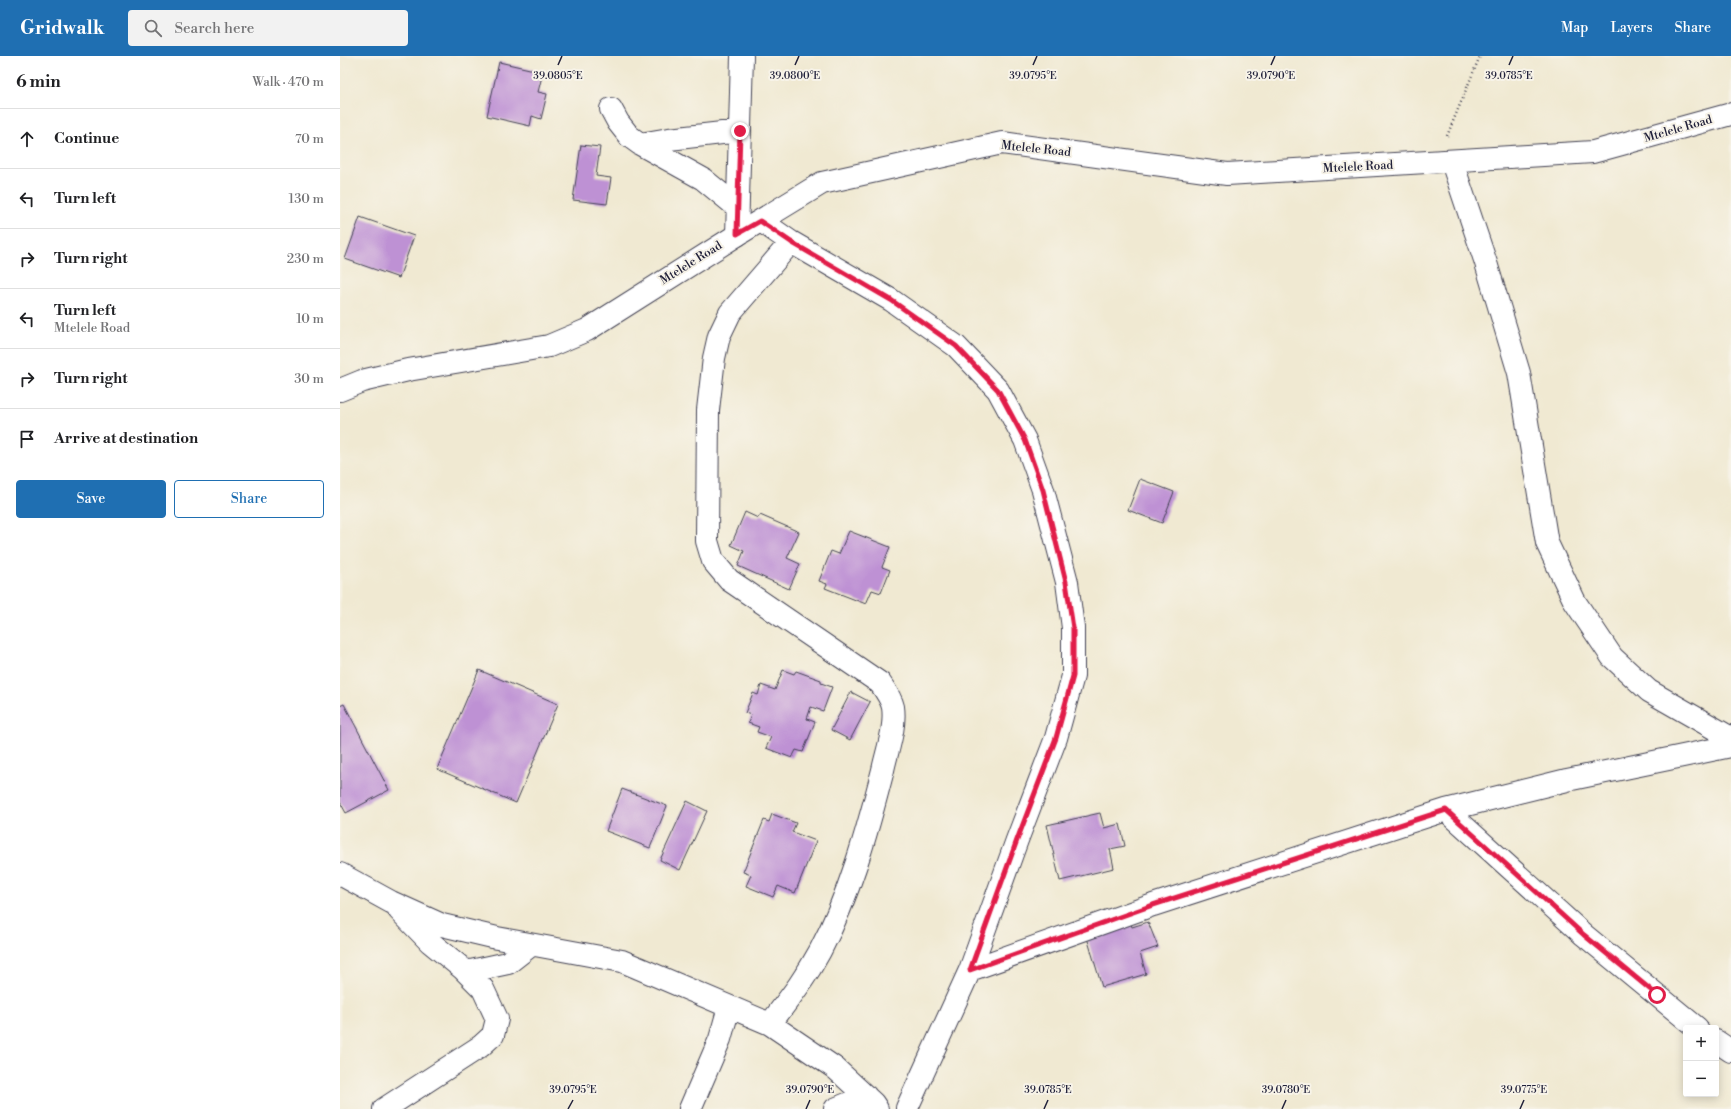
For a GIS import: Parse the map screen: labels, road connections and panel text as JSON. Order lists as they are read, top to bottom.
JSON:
{
  "streets": {
    "street": ["Mtelele Road"]
  },
  "page": {
    "header": "Gridwalk",
    "search": "Search here",
    "nav": ["Map", "Layers", "Share"],
    "heading": ["6 min", "Walk · 470 m"],
    "list": [
      ["Continue", "70 m"],
      ["Turn left", "130 m"],
      ["Turn right", "230 m"],
      ["Turn left", "Mtelele Road", "10 m"],
      ["Turn right", "30 m"],
      "Arrive at destination"
    ],
    "buttons": ["Save", "Share"],
    "map_buttons": ["+", "−"]
  },
  "coordinates": [
    "39.0805°E",
    "39.0795°E",
    "39.0790°E",
    "39.0785°E",
    "39.0800°E",
    "39.0780°E",
    "39.0775°E"
  ]
}
